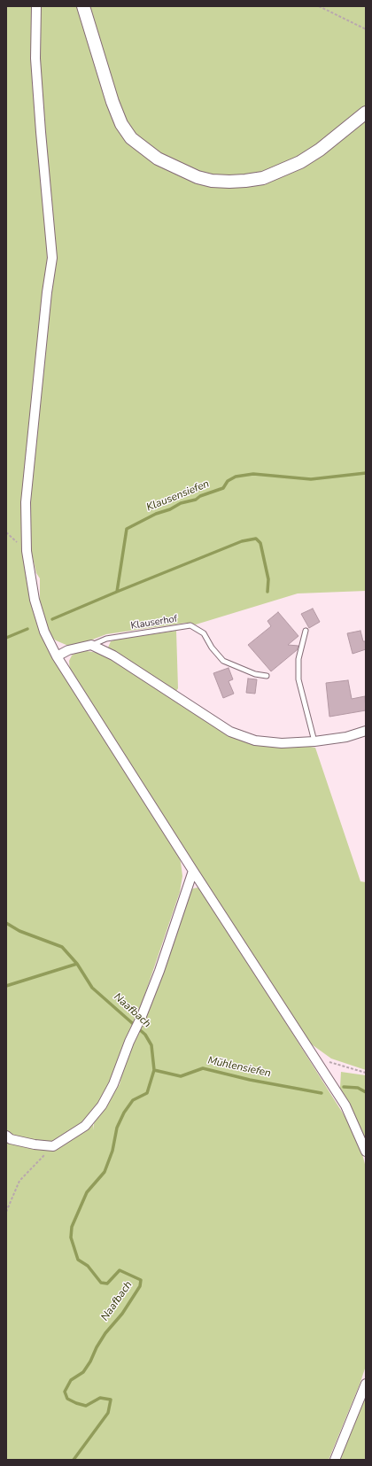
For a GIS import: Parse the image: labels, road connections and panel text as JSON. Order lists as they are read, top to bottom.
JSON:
{
  "streets": {
    "lane": ["Klauserhof"]
  },
  "water": ["Klausensiefen", "Naafbach", "Mühlensiefen"]
}
